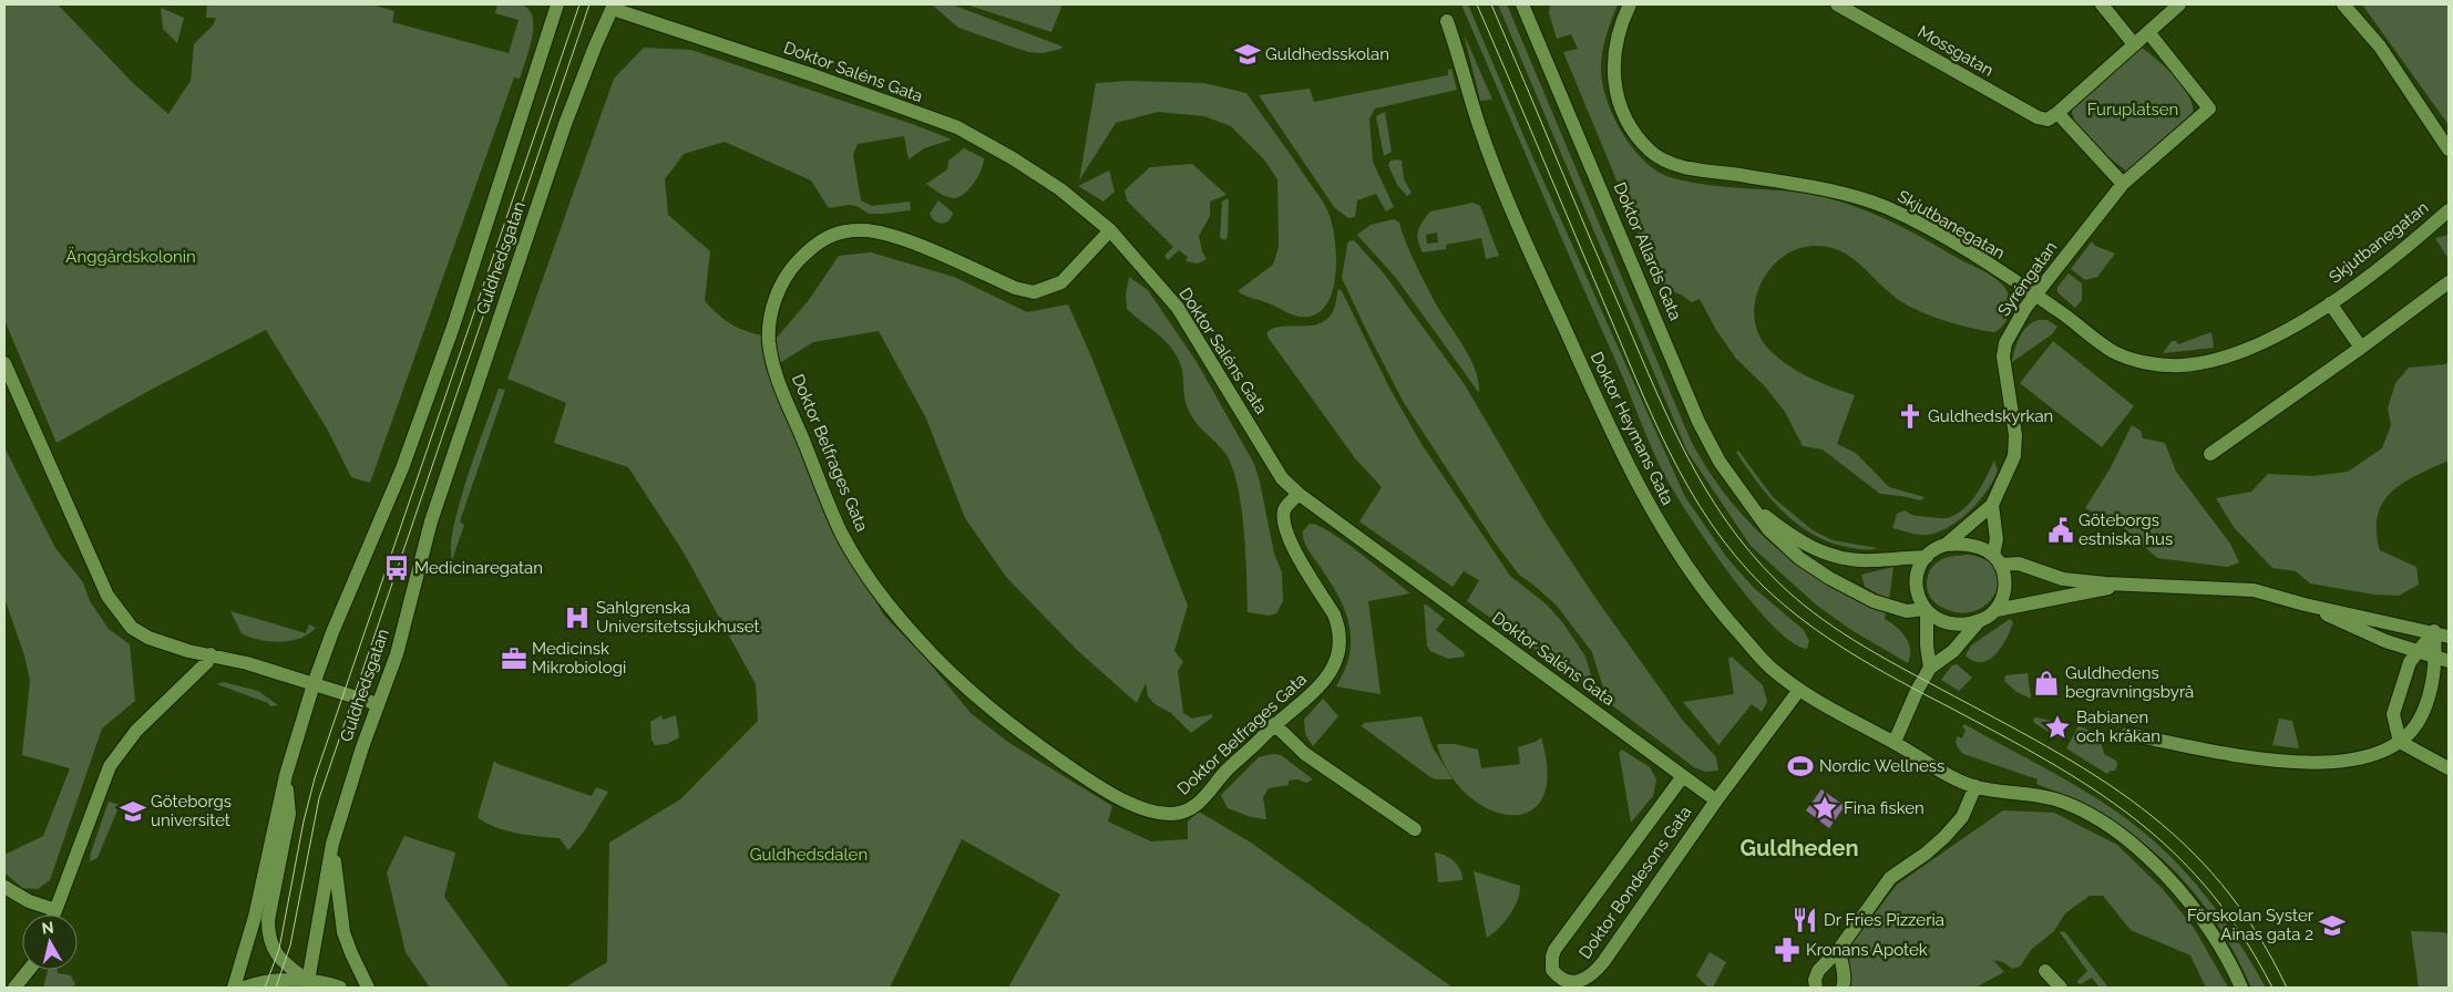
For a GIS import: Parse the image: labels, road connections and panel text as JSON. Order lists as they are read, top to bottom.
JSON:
{
  "streets": {
    "street": [
      "Mossgatan",
      "Doktor Saléns Gata",
      "Skjutbanegatan",
      "Doktor Allards Gata",
      "Guldhedsgatan",
      "Syréngatan",
      "Doktor Heymans Gata",
      "Doktor Belfrages Gata",
      "Doktor Bondesons Gata"
    ]
  },
  "crossings": [
    ["Doktor Saléns Gata", "Guldhedsgatan"],
    ["Doktor Saléns Gata", "Doktor Belfrages Gata"],
    ["Doktor Saléns Gata", "Doktor Bondesons Gata"],
    ["Skjutbanegatan", "Syréngatan"],
    ["Doktor Allards Gata", "Syréngatan"],
    ["Doktor Heymans Gata", "Doktor Bondesons Gata"]
  ],
  "districts": ["Guldheden"],
  "parks": ["Furuplatsen", "Änggårdskolonin", "Guldhedsdalen"],
  "places": {
    "school or university": ["Guldhedsskolan", "Göteborgs universitet", "Förskolan Syster Ainas gata 2"],
    "church": ["Guldhedskyrkan"],
    "public building": ["Göteborgs estniska hus"],
    "bus stop": ["Medicinaregatan"],
    "hospital": ["Sahlgrenska Universitetssjukhuset"],
    "office": ["Medicinsk Mikrobiologi"],
    "shop": ["Guldhedens begravningsbyrå"],
    "place": ["Babianen och kråkan", "Fina fisken"],
    "sports": ["Nordic Wellness"],
    "restaurant": ["Dr Fries Pizzeria"],
    "pharmacy": ["Kronans Apotek"]
  },
  "north": "top"
}
